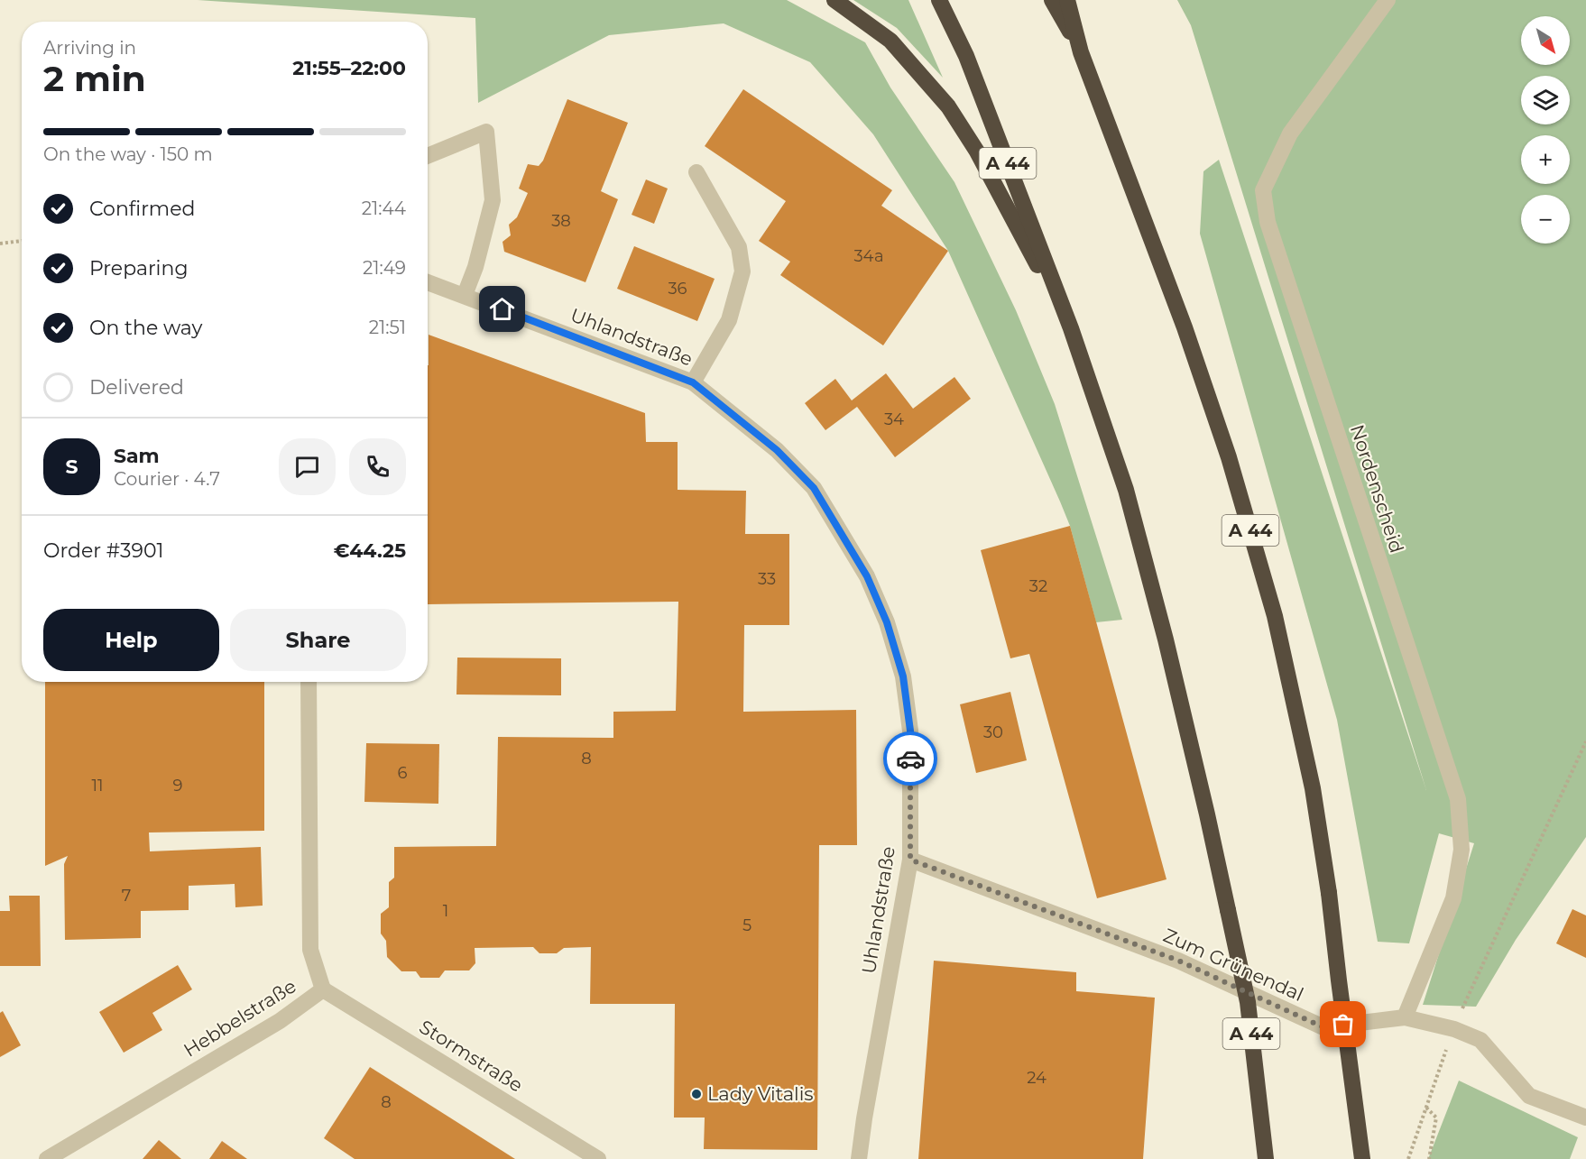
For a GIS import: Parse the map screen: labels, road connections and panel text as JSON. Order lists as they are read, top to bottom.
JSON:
{
  "streets": {
    "highway": ["A 44"],
    "street": [
      "Uhlandstraße",
      "Nordenscheid",
      "Zum Grünendal",
      "Hebbelstraße",
      "Stormstraße"
    ]
  },
  "crossings": [
    ["Uhlandstraße", "Zum Grünendal"],
    ["Nordenscheid", "Zum Grünendal"],
    ["Hebbelstraße", "Stormstraße"]
  ],
  "places": ["Lady Vitalis"],
  "house_numbers": [
    "38",
    "34a",
    "36",
    "34",
    "33",
    "32",
    "30",
    "8",
    "6",
    "11",
    "9",
    "7",
    "1",
    "5",
    "24",
    "8"
  ],
  "north": "bottom right",
  "page": {
    "map_buttons": ["+", "−"],
    "heading": ["2 min", "Arriving in", "21:55–22:00"],
    "panel": [
      "Sam",
      "Courier · 4.7",
      "Order #3901",
      "€44.25"
    ],
    "bar": "On the way · 150 m",
    "list": [
      ["Confirmed", "21:44"],
      ["Preparing", "21:49"],
      ["On the way", "21:51"],
      "Delivered"
    ],
    "round": "S",
    "buttons": ["Help", "Share"]
  }
}
